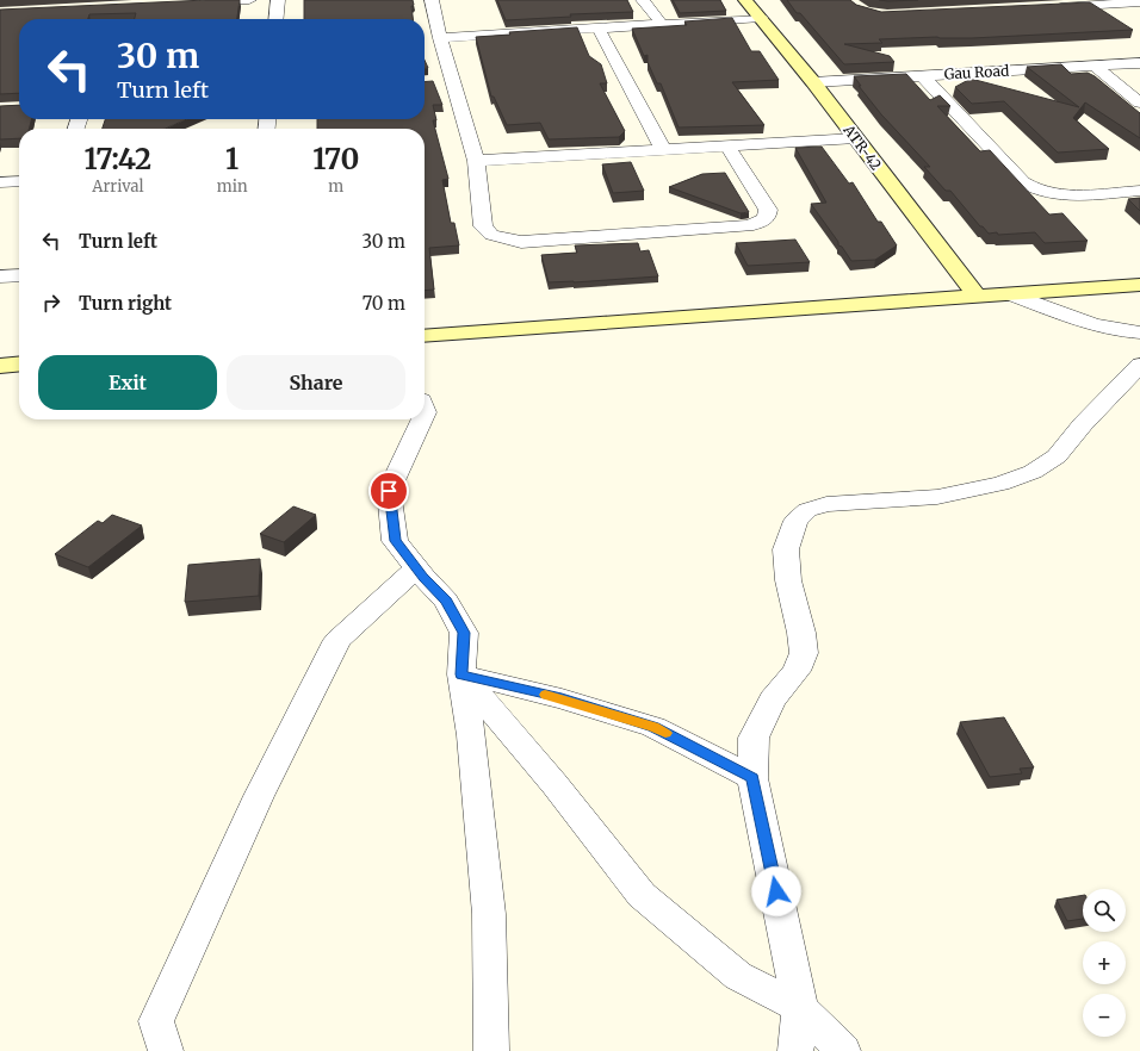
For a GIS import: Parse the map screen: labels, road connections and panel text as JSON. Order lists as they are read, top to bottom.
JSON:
{
  "streets": {
    "street": ["Gau Road", "ATR-42"]
  },
  "crossings": [
    ["Gau Road", "ATR-42"]
  ],
  "page": {
    "turn": ["30 m", "Turn left"],
    "eta": [
      "17:42",
      "Arrival",
      "1",
      "min",
      "170",
      "m"
    ],
    "list": [
      {
        "name": "Turn left",
        "value": "30 m"
      },
      {
        "name": "Turn right",
        "value": "70 m"
      }
    ],
    "buttons": ["Exit", "Share"],
    "map_buttons": ["+", "−"]
  }
}
